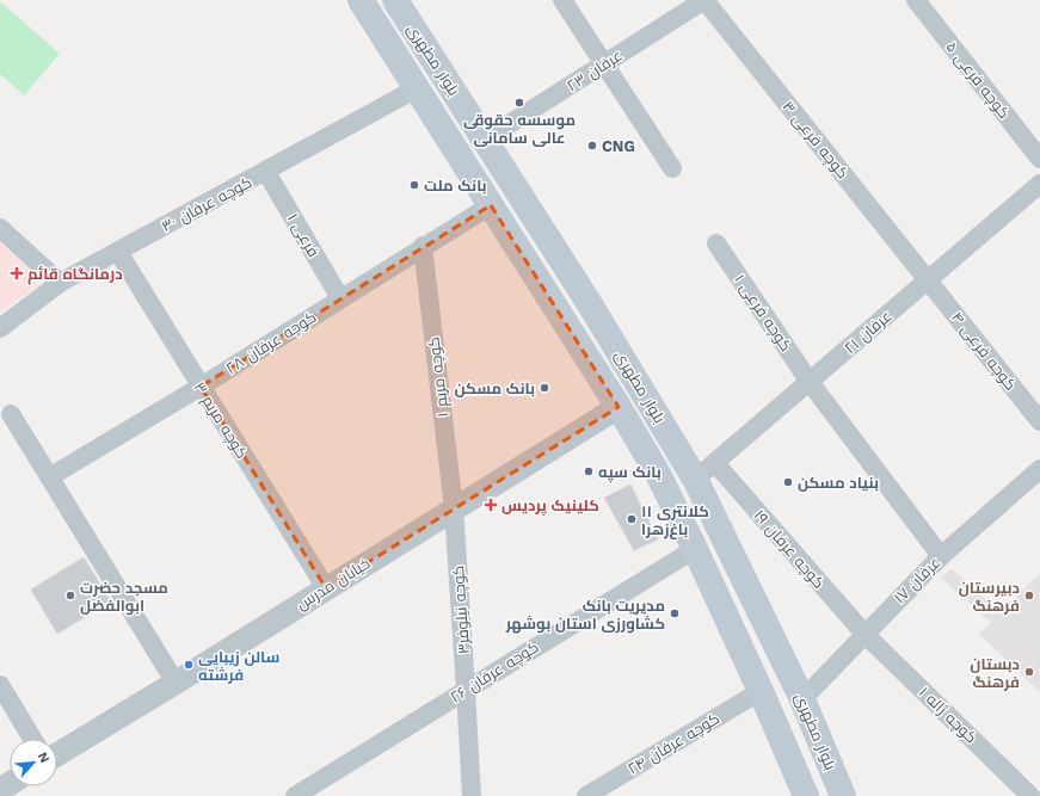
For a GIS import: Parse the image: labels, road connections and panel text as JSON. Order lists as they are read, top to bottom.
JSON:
{
  "streets": {
    "main road": ["بلوار مطهری"],
    "street": [
      "عرفان ۲۳",
      "کوچه فرعی ۵",
      "کوچه فرعی ۳",
      "کوچه عرفان ۳۰",
      "فرعی ۱",
      "کوچه فرعی ۱",
      "عرفان ۲۱",
      "کوچه عرفان ۲۸",
      "کوچه فرعی ۴",
      "کوچه مریم ۱",
      "کوچه مریم ۳",
      "کوچه عرفان ۱۹",
      "عرفان ۱۷",
      "خیابان مدرس",
      "کوچه نیلوفر۳",
      "کوچه عرفان ۲۶",
      "کوچه ژاله ۱",
      "کوچه عرفان ۲۴"
    ]
  },
  "crossings": [
    ["بلوار مطهری", "عرفان ۲۳"],
    ["بلوار مطهری", "کوچه عرفان ۳۰"],
    ["بلوار مطهری", "عرفان ۲۱"],
    ["بلوار مطهری", "کوچه عرفان ۲۸"],
    ["بلوار مطهری", "کوچه عرفان ۱۹"],
    ["بلوار مطهری", "عرفان ۱۷"],
    ["بلوار مطهری", "خیابان مدرس"],
    ["بلوار مطهری", "کوچه عرفان ۲۶"],
    ["بلوار مطهری", "کوچه عرفان ۲۴"],
    ["عرفان ۲۳", "کوچه فرعی ۳"],
    ["کوچه فرعی ۳", "عرفان ۲۱"],
    ["کوچه فرعی ۳", "کوچه فرعی ۴"],
    ["کوچه عرفان ۳۰", "فرعی ۱"],
    ["کوچه عرفان ۳۰", "کوچه مریم ۳"],
    ["فرعی ۱", "کوچه عرفان ۲۸"],
    ["کوچه فرعی ۱", "عرفان ۲۱"],
    ["کوچه فرعی ۱", "عرفان ۱۷"],
    ["عرفان ۲۱", "کوچه فرعی ۴"],
    ["عرفان ۲۱", "کوچه عرفان ۱۹"],
    ["کوچه عرفان ۲۸", "کوچه مریم ۱"],
    ["کوچه عرفان ۲۸", "کوچه مریم ۳"],
    ["کوچه مریم ۱", "خیابان مدرس"],
    ["کوچه مریم ۱", "کوچه نیلوفر۳"],
    ["کوچه مریم ۳", "خیابان مدرس"],
    ["کوچه عرفان ۱۹", "عرفان ۱۷"],
    ["کوچه عرفان ۱۹", "کوچه ژاله ۱"],
    ["عرفان ۱۷", "کوچه ژاله ۱"],
    ["خیابان مدرس", "کوچه نیلوفر۳"],
    ["کوچه نیلوفر۳", "کوچه عرفان ۲۶"]
  ],
  "places": {
    "other": [
      "موسسه حقوقی عالی سامانی",
      "CNG",
      "بانک ملت",
      "بانک مسکن",
      "بانک سپه",
      "بنیاد مسکن",
      "کلانتری ۱۱ باغ‌زهرا",
      "مسجد حضرت ابوالفضل",
      "دبیرستان فرهنگ",
      "مدیریت بانک کشاورزی استان بوشهر",
      "سالن زیبایی فرشته",
      "دبستان فرهنگ"
    ],
    "health": ["درمانگاه قائم", "کلینیک پردیس"]
  },
  "north": "top right"
}
